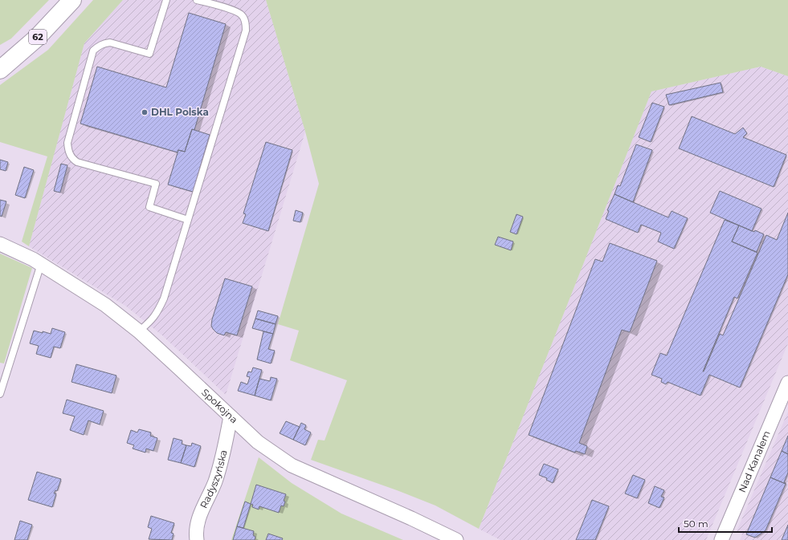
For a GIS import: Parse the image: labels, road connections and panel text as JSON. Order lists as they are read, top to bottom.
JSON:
{
  "streets": {
    "main road": ["62"],
    "street": ["Spokojna", "Nad Kanałem", "Radyszyńska"]
  },
  "crossings": [
    ["Spokojna", "Radyszyńska"]
  ],
  "places": ["DHL Polska"],
  "scale_bar": "50 m"
}
